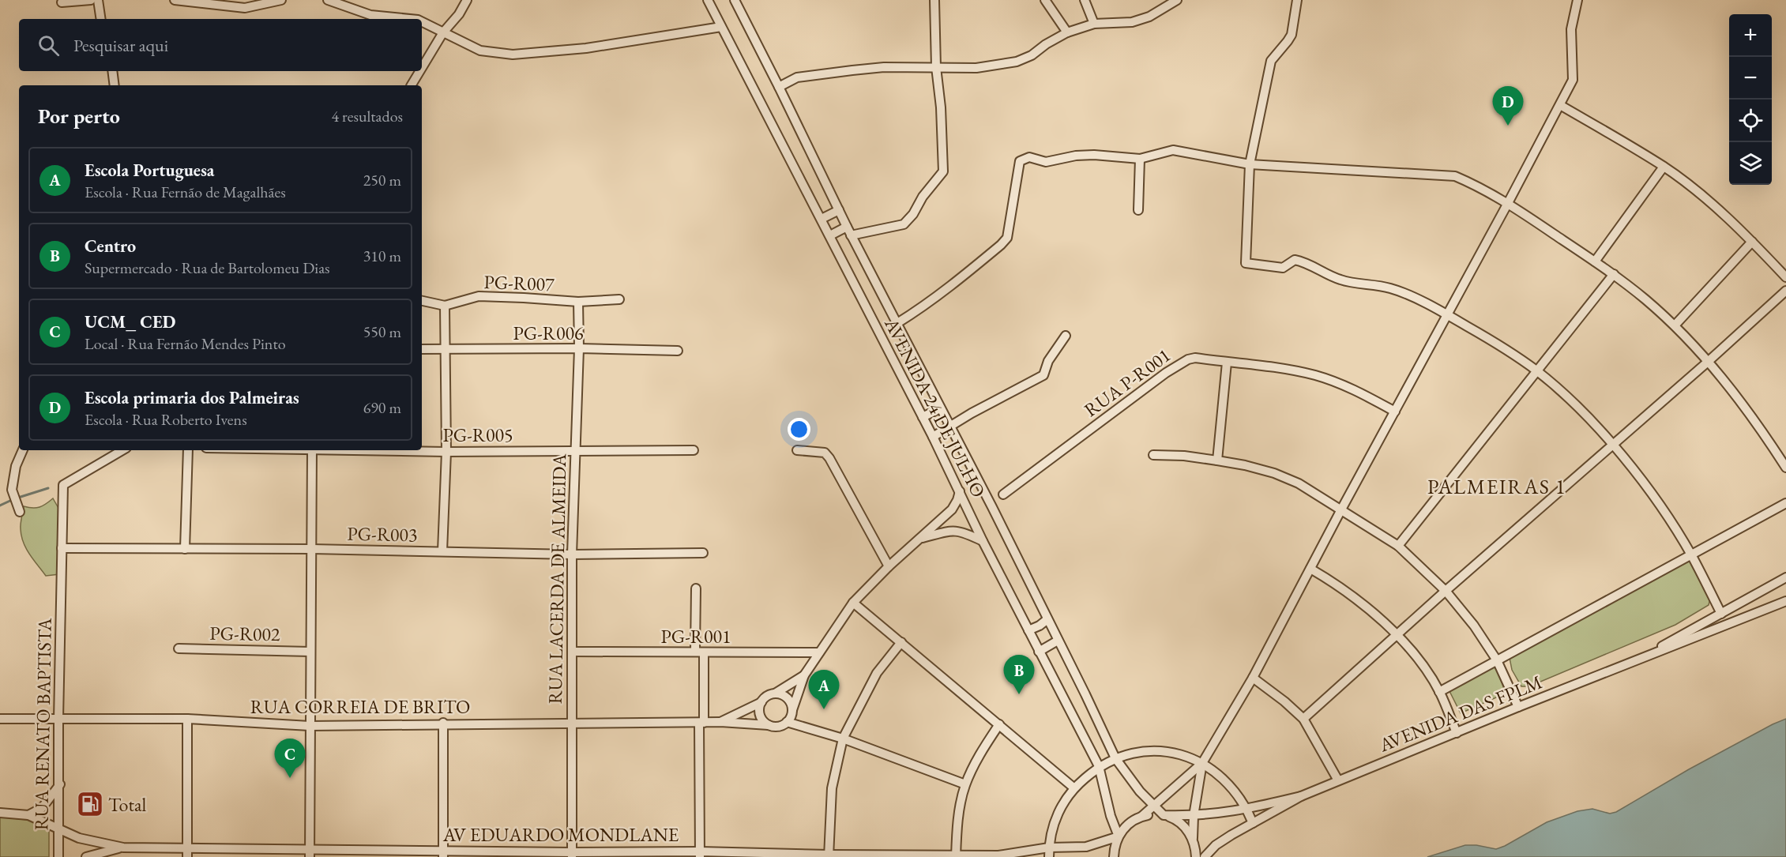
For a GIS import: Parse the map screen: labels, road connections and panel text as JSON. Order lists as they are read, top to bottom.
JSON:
{
  "streets": {
    "street": [
      "PG-R007",
      "PG-R006",
      "RUA P-R001",
      "AVENIDA 24 DE JULHO",
      "PG-R005",
      "PG-R003",
      "RUA LACERDA DE ALMEIDA",
      "PG-R002",
      "PG-R001",
      "RUA CORREIA DE BRITO",
      "AVENIDA DAS FPLM",
      "RUA RENATO BAPTISTA",
      "AV EDUARDO MONDLANE"
    ]
  },
  "crossings": [
    ["PG-R007", "RUA LACERDA DE ALMEIDA"],
    ["PG-R006", "RUA LACERDA DE ALMEIDA"],
    ["AVENIDA 24 DE JULHO", "AVENIDA DAS FPLM"],
    ["AVENIDA 24 DE JULHO", "AV EDUARDO MONDLANE"],
    ["PG-R005", "RUA LACERDA DE ALMEIDA"],
    ["PG-R003", "RUA LACERDA DE ALMEIDA"],
    ["PG-R003", "RUA RENATO BAPTISTA"],
    ["RUA LACERDA DE ALMEIDA", "PG-R001"],
    ["RUA LACERDA DE ALMEIDA", "RUA CORREIA DE BRITO"],
    ["RUA LACERDA DE ALMEIDA", "AV EDUARDO MONDLANE"],
    ["RUA CORREIA DE BRITO", "RUA RENATO BAPTISTA"]
  ],
  "districts": ["PALMEIRAS 1"],
  "places": {
    "fuel station": ["Total"]
  },
  "page": {
    "map_buttons": ["+", "−"],
    "search": "Pesquisar aqui",
    "heading": ["Por perto", "4 resultados"],
    "pins": [
      "D",
      "B",
      "A",
      "C"
    ],
    "list": [
      {
        "mark": "A",
        "name": "Escola Portuguesa",
        "note": "Escola · Rua Fernão de Magalhães",
        "value": "250 m"
      },
      {
        "mark": "B",
        "name": "Centro",
        "note": "Supermercado · Rua de Bartolomeu Dias",
        "value": "310 m"
      },
      {
        "mark": "C",
        "name": "UCM_ CED",
        "note": "Local · Rua Fernão Mendes Pinto",
        "value": "550 m"
      },
      {
        "mark": "D",
        "name": "Escola primaria dos Palmeiras",
        "note": "Escola · Rua Roberto Ivens",
        "value": "690 m"
      }
    ]
  }
}
